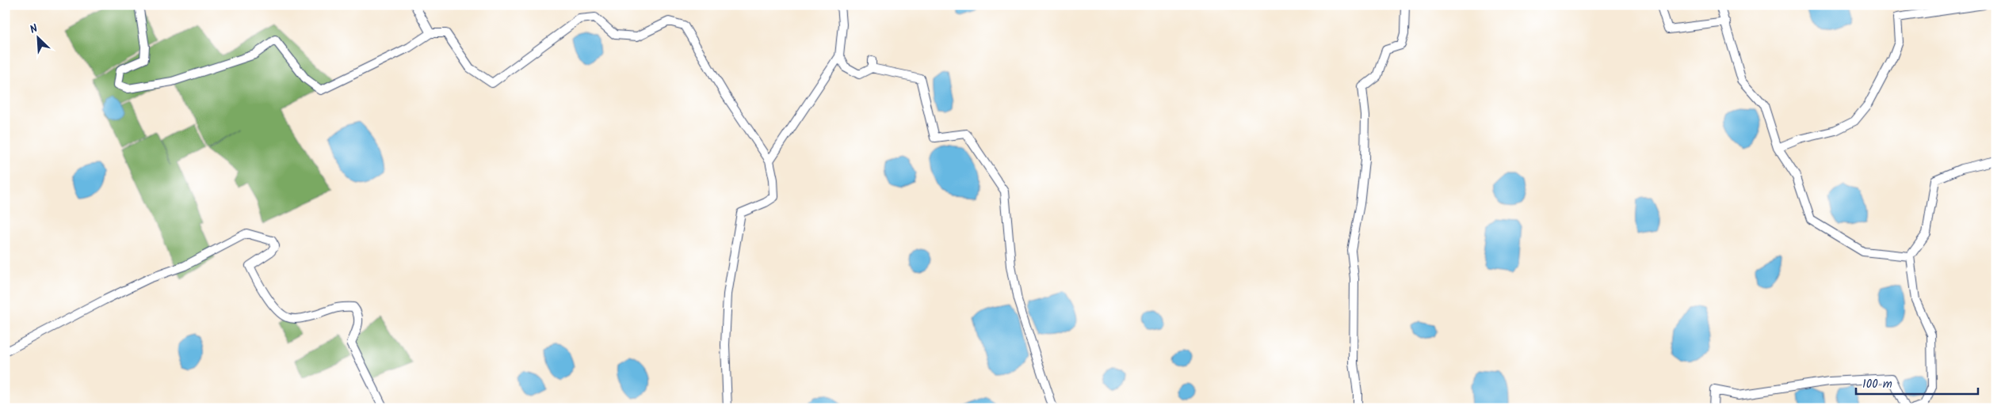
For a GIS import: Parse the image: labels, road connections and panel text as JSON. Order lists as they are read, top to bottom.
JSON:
{
  "scale_bar": "100 m",
  "north": "top left"
}
